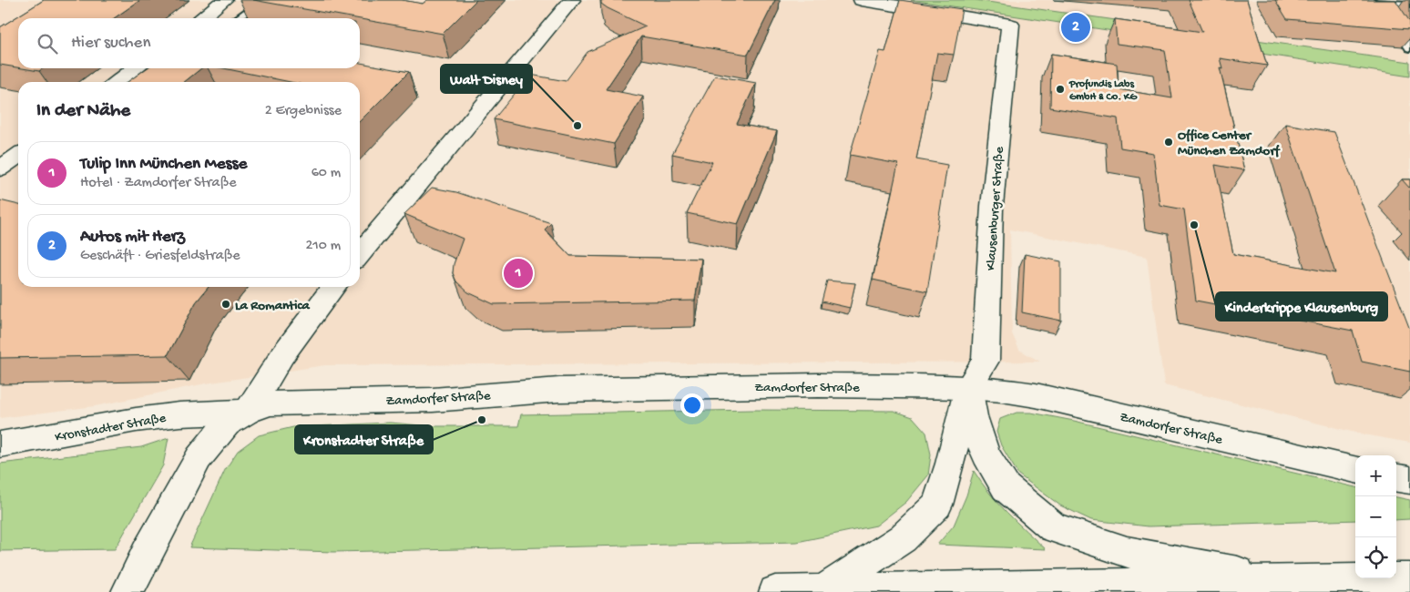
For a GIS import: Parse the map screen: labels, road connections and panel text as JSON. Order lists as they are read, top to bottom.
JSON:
{
  "streets": {
    "main road": ["Klausenburger Straße", "Zamdorfer Straße", "Kronstadter Straße"]
  },
  "crossings": [
    ["Klausenburger Straße", "Zamdorfer Straße"],
    ["Zamdorfer Straße", "Kronstadter Straße"]
  ],
  "places": [
    "Profundis Labs GmbH & Co. KG",
    "Walt Disney",
    "Office Center München Zamdorf",
    "Kinderkrippe Klausenburg",
    "La Romantica",
    "Kronstadter Straße"
  ],
  "page": {
    "pins": ["2", "1"],
    "search": "Hier suchen",
    "heading": ["In der Nähe", "2 Ergebnisse"],
    "list": [
      {
        "mark": "1",
        "name": "Tulip Inn München Messe",
        "note": "Hotel · Zamdorfer Straße",
        "value": "60 m"
      },
      {
        "mark": "2",
        "name": "Autos mit Herz",
        "note": "Geschäft · Griesfeldstraße",
        "value": "210 m"
      }
    ],
    "map_buttons": ["+", "−"]
  }
}
